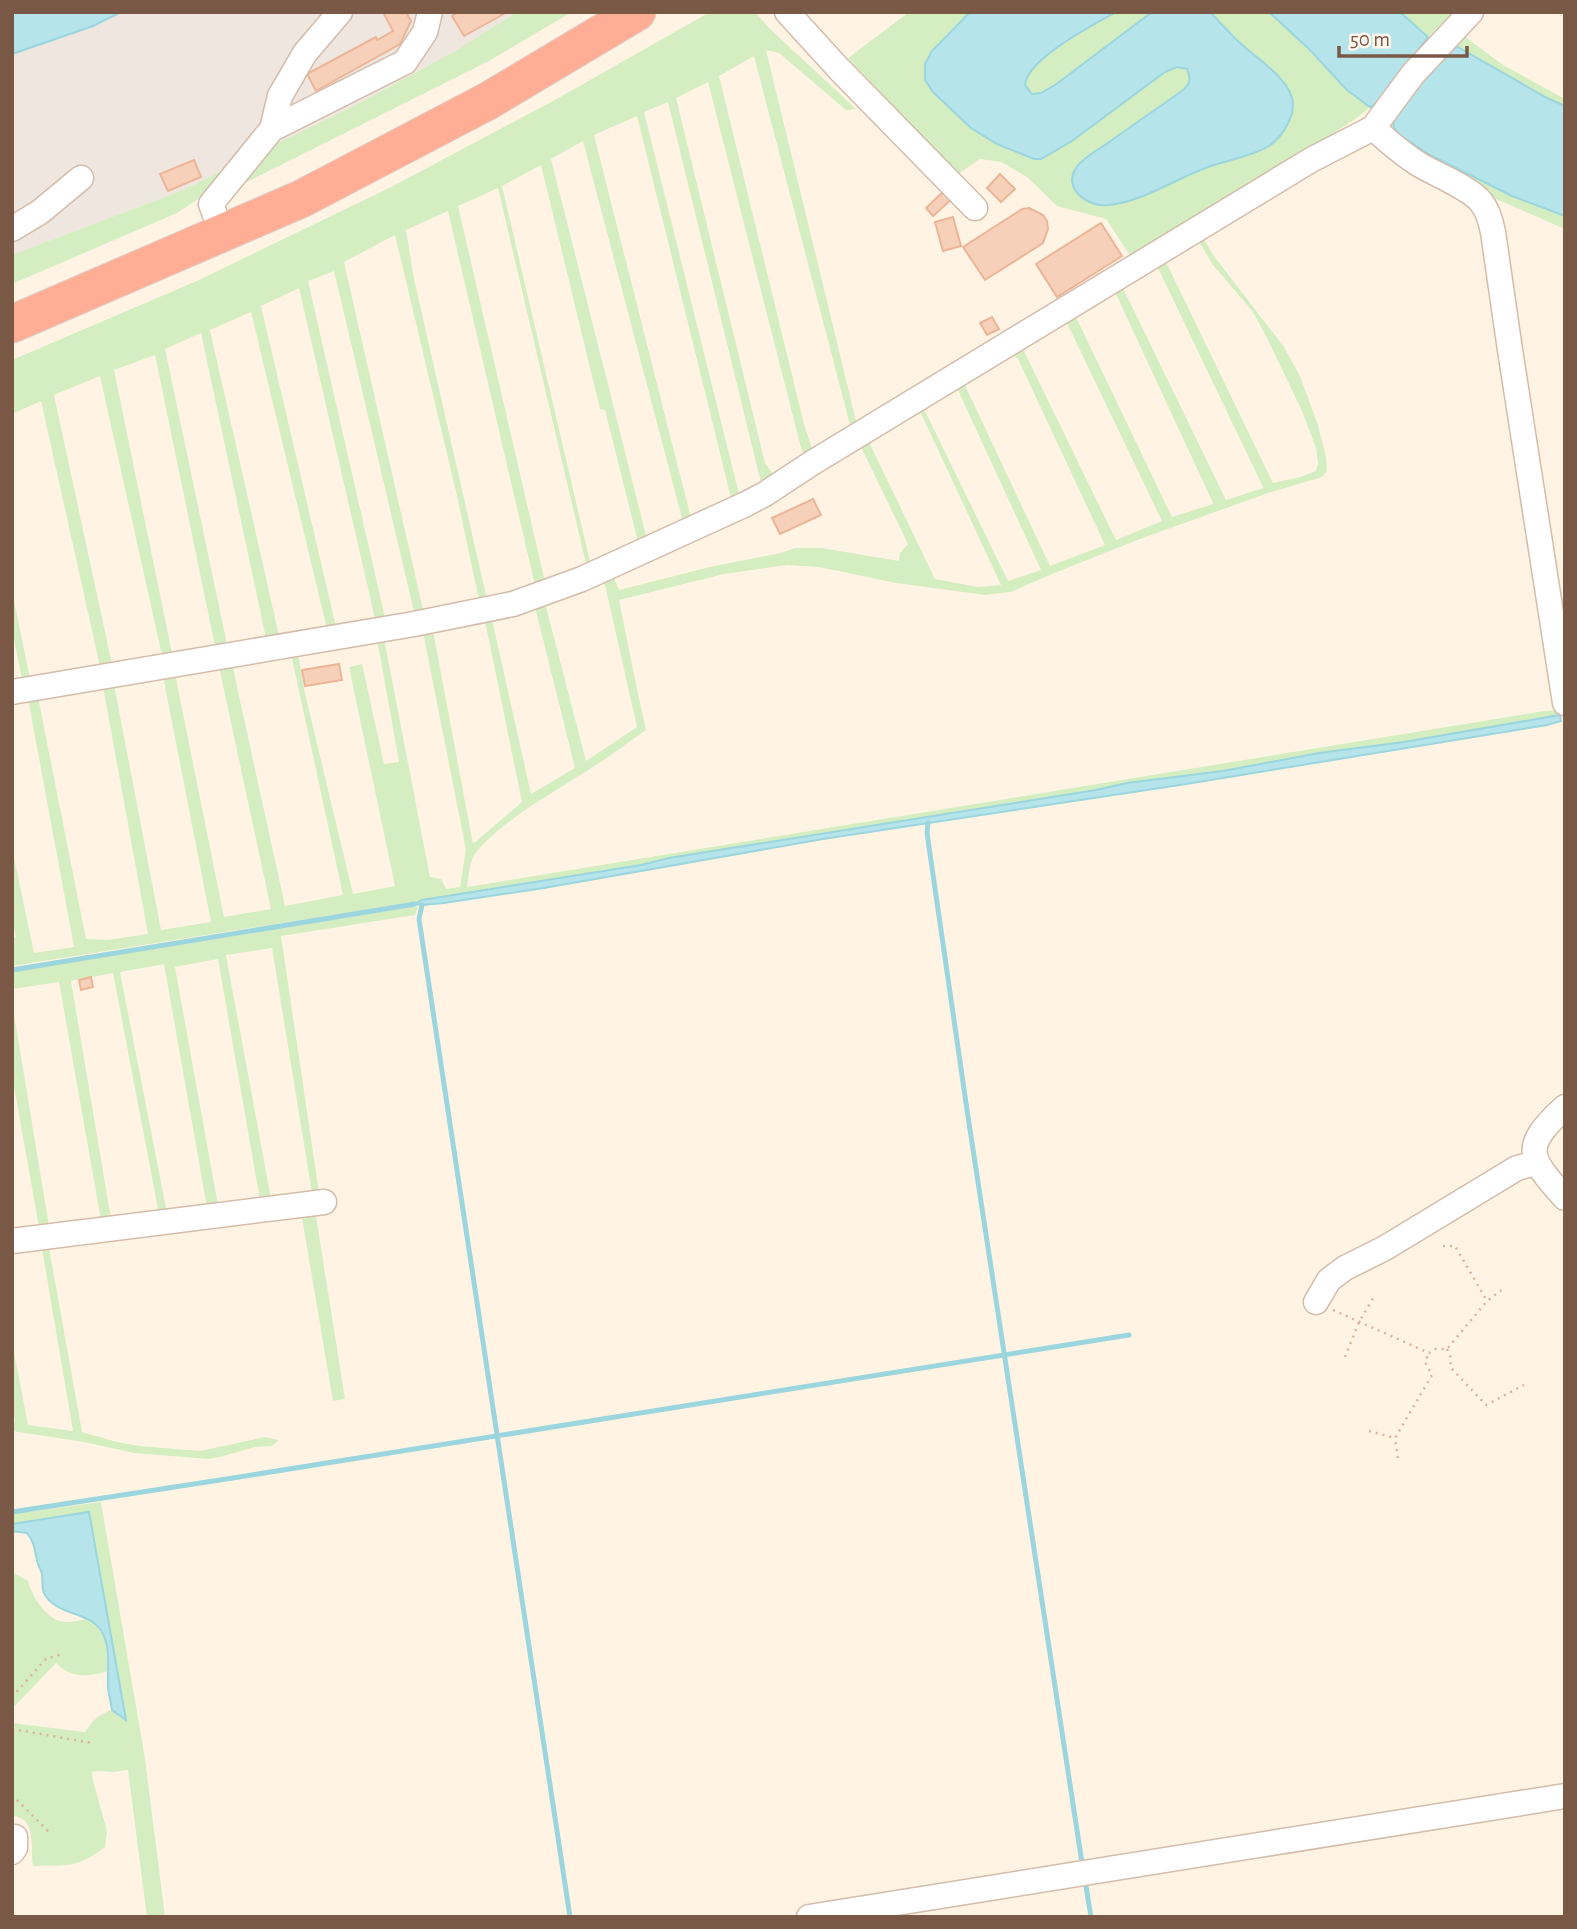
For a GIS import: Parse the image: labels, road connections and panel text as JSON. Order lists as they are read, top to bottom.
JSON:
{
  "scale_bar": "50 m"
}
